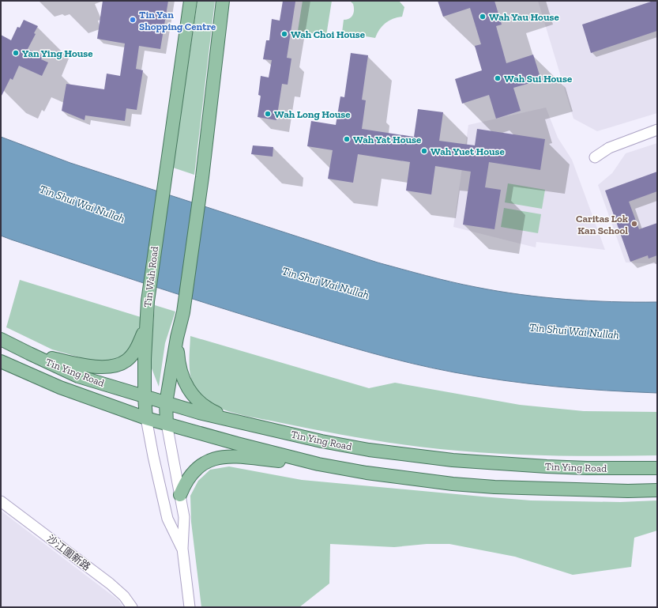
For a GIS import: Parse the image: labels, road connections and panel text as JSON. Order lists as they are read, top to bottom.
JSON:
{
  "streets": {
    "main road": ["Tin Wah Road", "Tin Ying Road"],
    "street": ["沙江圍新路"]
  },
  "crossings": [
    ["Tin Wah Road", "Tin Ying Road"]
  ],
  "water": ["Tin Shui Wai Nullah"],
  "places": [
    "Wah Yau House",
    "Tin Yan Shopping Centre",
    "Wah Choi House",
    "Yan Ying House",
    "Wah Sui House",
    "Wah Long House",
    "Wah Yat House",
    "Wah Yuet House",
    "Caritas Lok Kan School"
  ]
}
